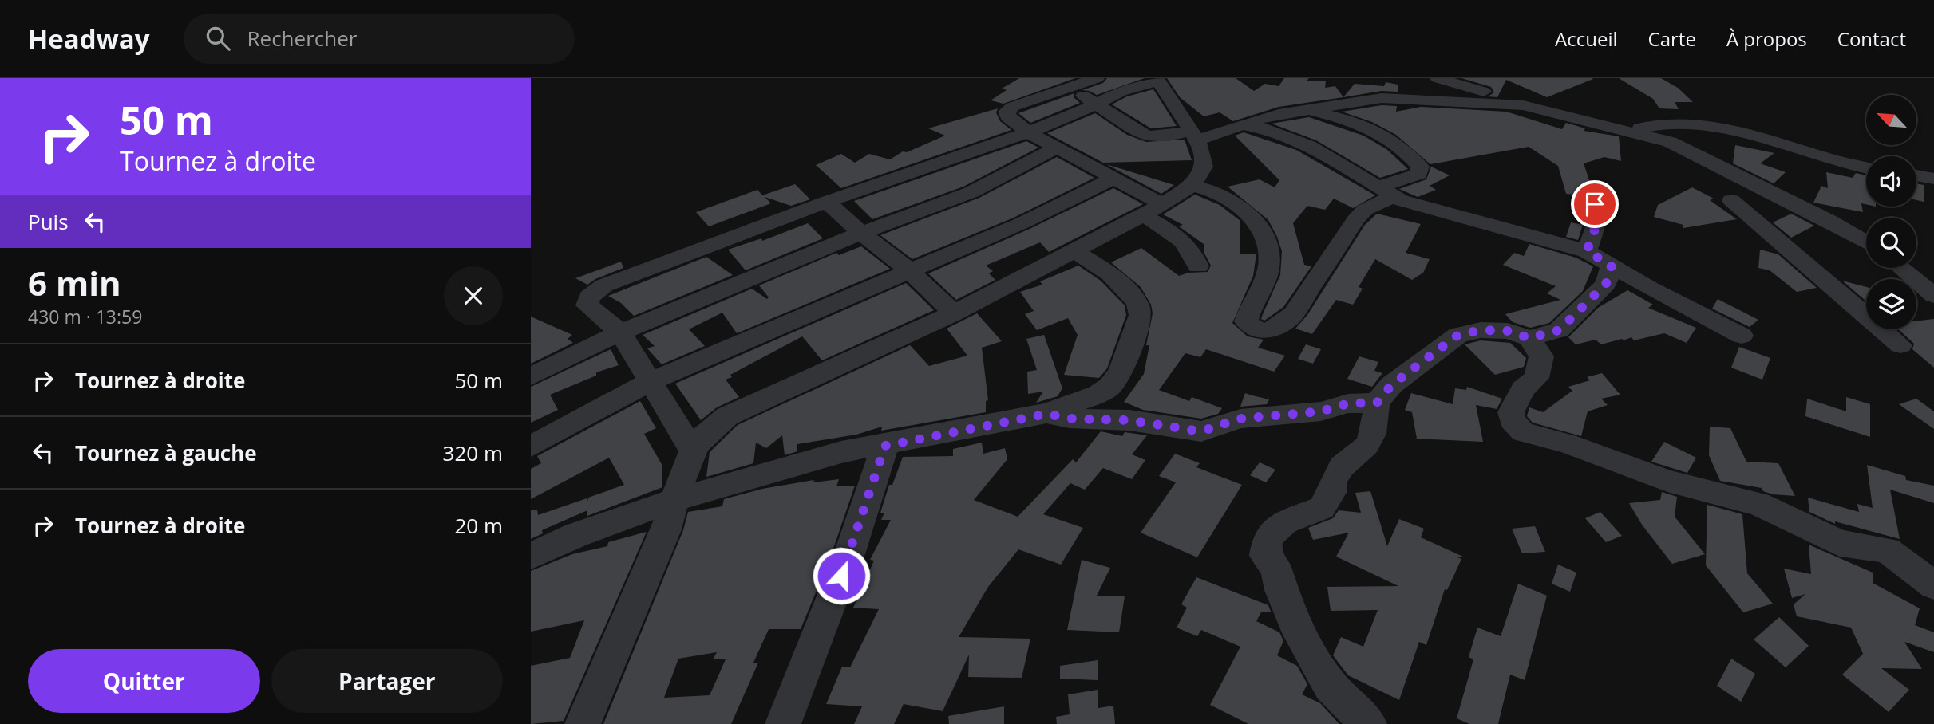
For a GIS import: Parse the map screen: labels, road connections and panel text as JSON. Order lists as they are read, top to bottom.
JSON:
{
  "north": "top left",
  "page": {
    "header": "Headway",
    "search": "Rechercher",
    "nav": [
      "Accueil",
      "Carte",
      "À propos",
      "Contact"
    ],
    "turn": ["50 m", "Tournez à droite"],
    "then": "Puis",
    "heading": ["6 min", "430 m · 13:59"],
    "list": [
      {
        "name": "Tournez à droite",
        "value": "50 m"
      },
      {
        "name": "Tournez à gauche",
        "value": "320 m"
      },
      {
        "name": "Tournez à droite",
        "value": "20 m"
      }
    ],
    "buttons": ["Quitter", "Partager"]
  }
}
